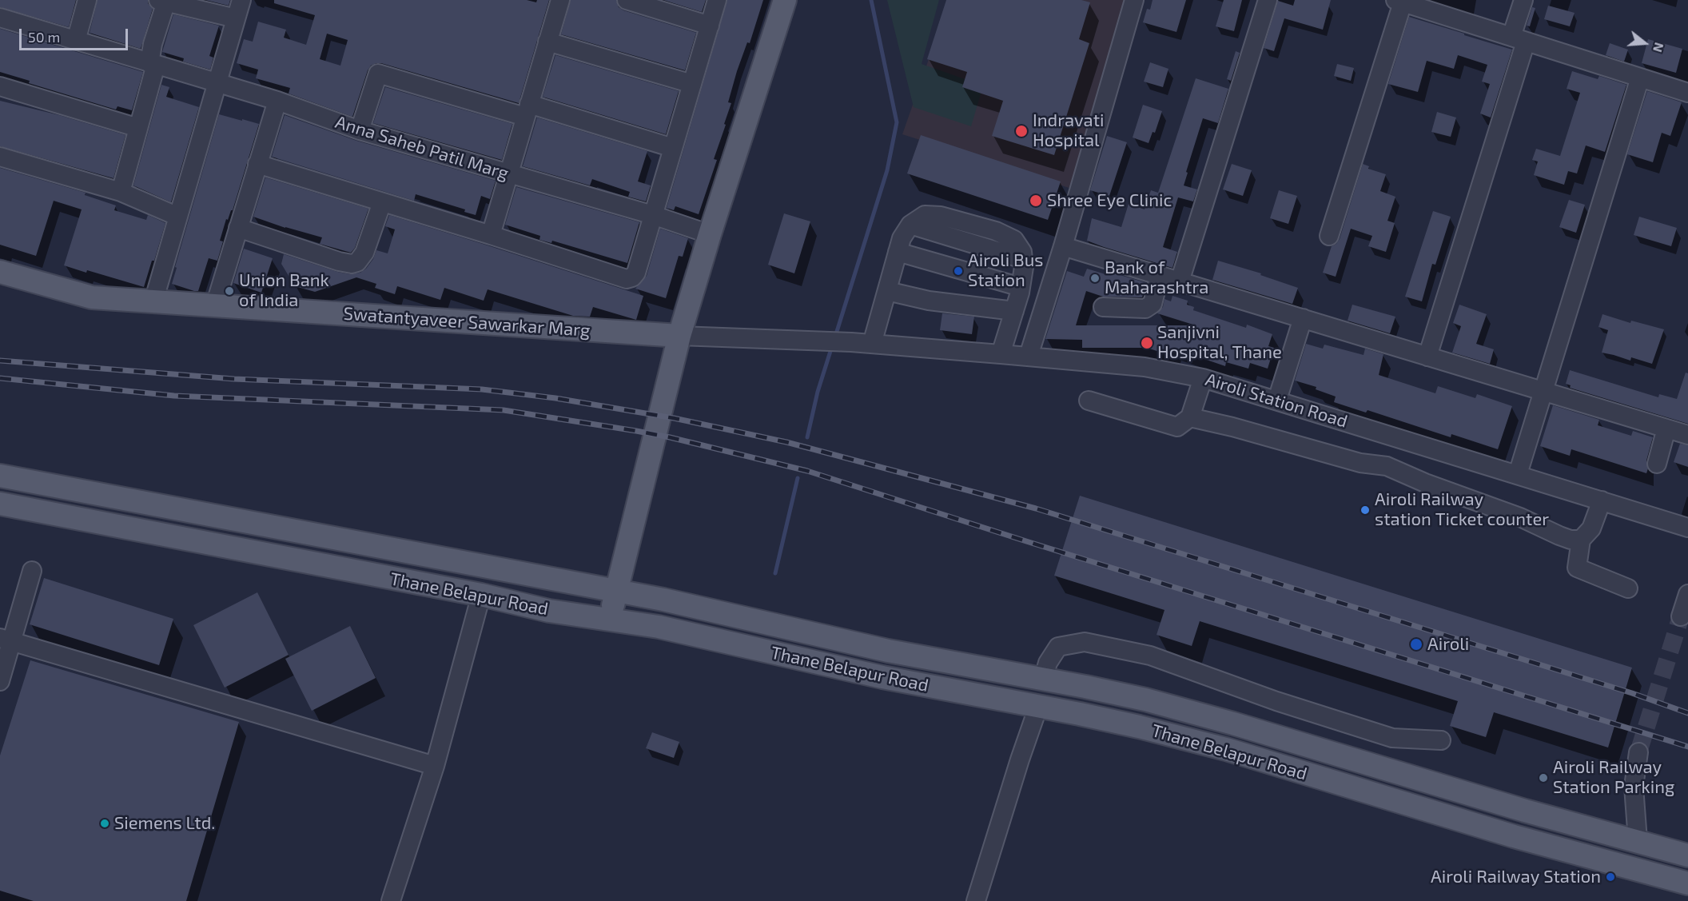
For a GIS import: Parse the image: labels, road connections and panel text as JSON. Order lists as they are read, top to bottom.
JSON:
{
  "streets": {
    "main road": ["Swatantyaveer Sawarkar Marg", "Thane Belapur Road"],
    "street": ["Anna Saheb Patil Marg", "Airoli Station Road"]
  },
  "crossings": [
    ["Swatantyaveer Sawarkar Marg", "Airoli Station Road"]
  ],
  "places": [
    "Indravati Hospital",
    "Shree Eye Clinic",
    "Airoli Bus Station",
    "Bank of Maharashtra",
    "Union Bank of India",
    "Sanjivni Hospital, Thane",
    "Airoli Railway station Ticket counter",
    "Airoli",
    "Airoli Railway Station Parking",
    "Siemens Ltd.",
    "Airoli Railway Station"
  ],
  "scale_bar": "50 m",
  "north": "right"
}
